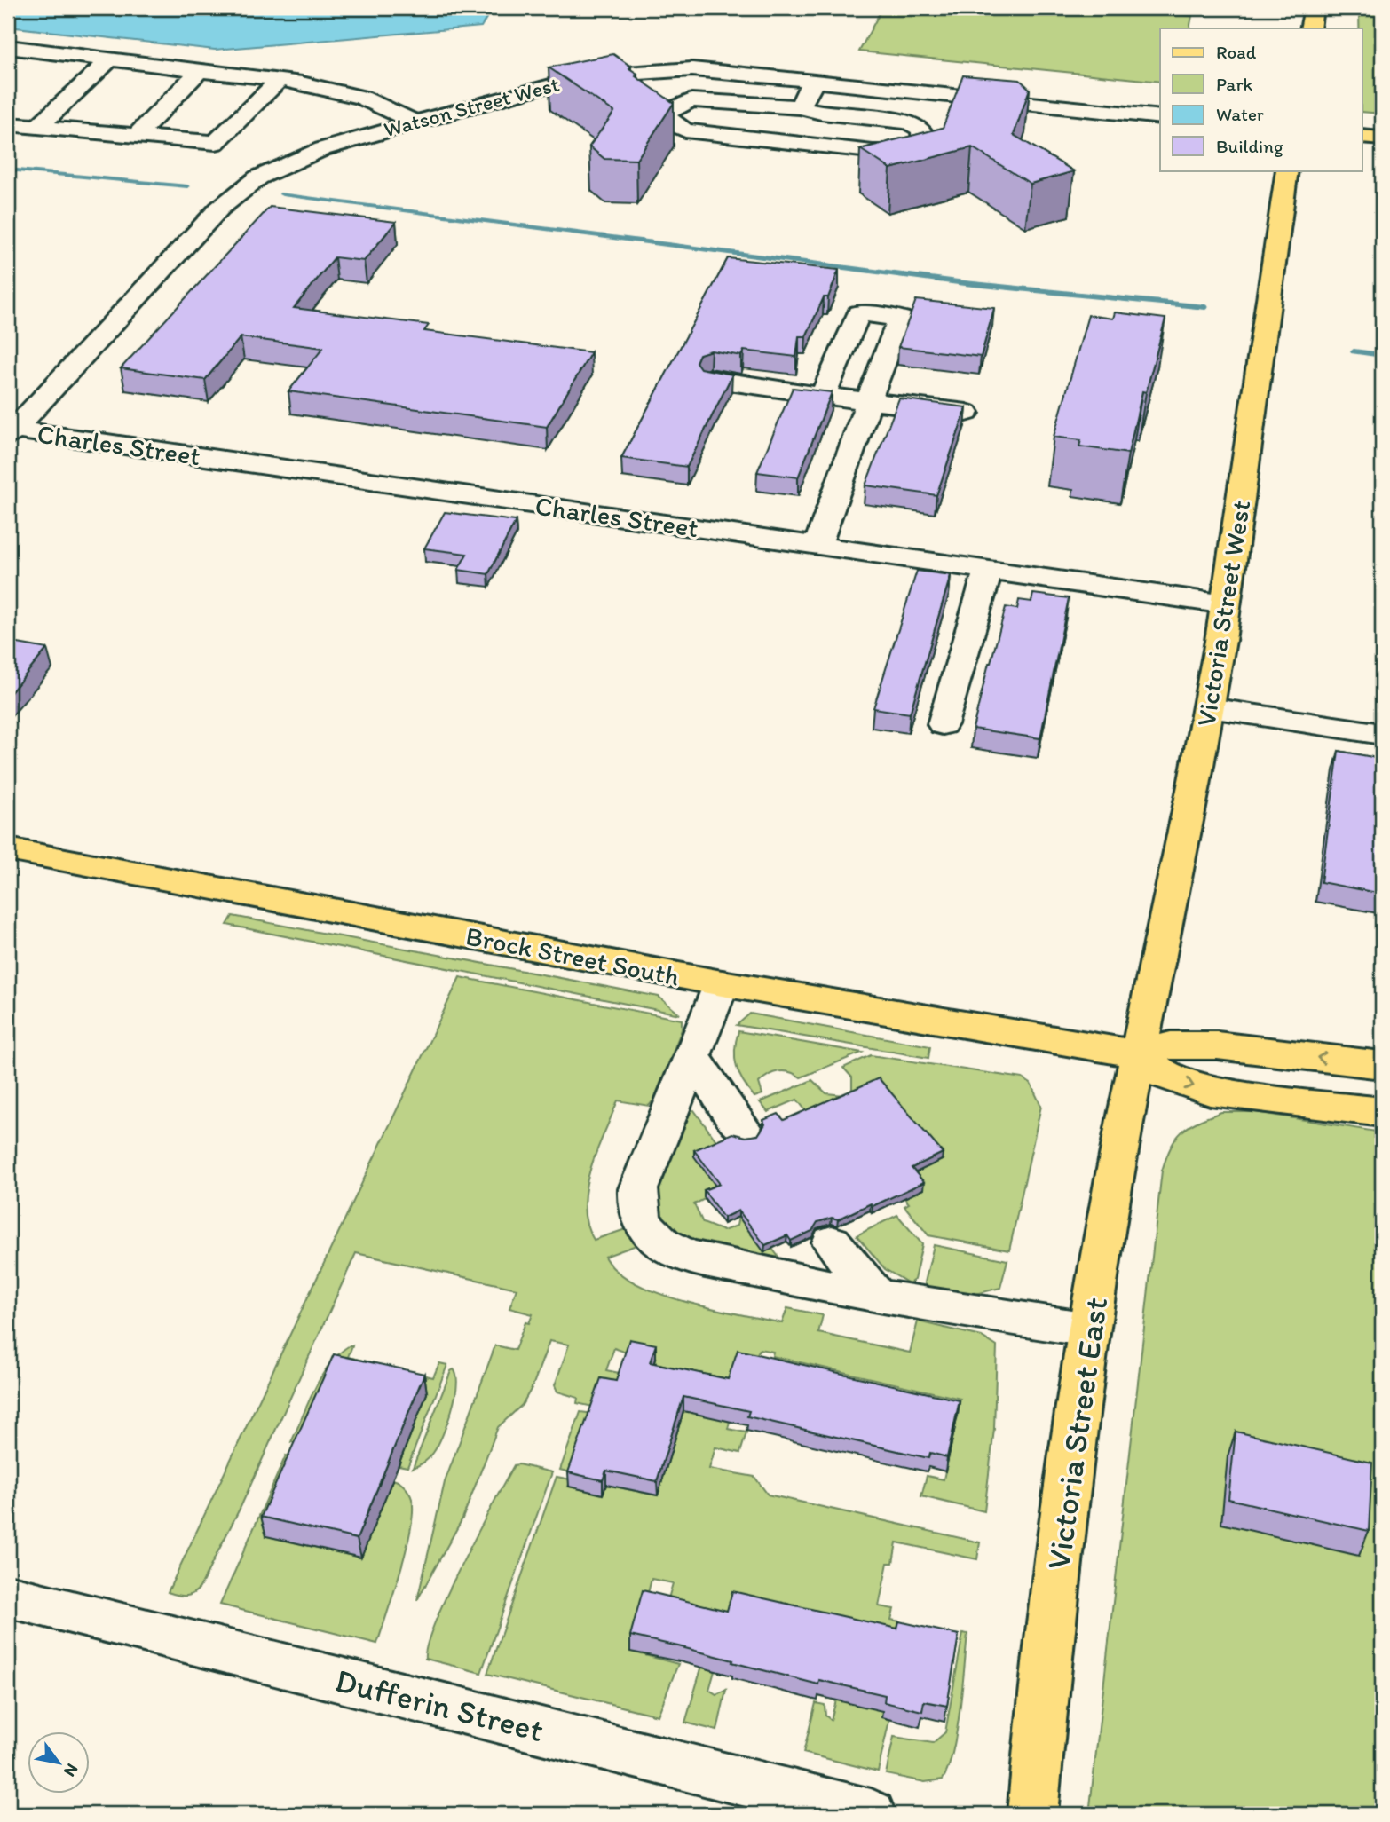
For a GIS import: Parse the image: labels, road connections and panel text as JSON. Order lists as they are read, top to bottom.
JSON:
{
  "streets": {
    "main road": ["Victoria Street West", "Brock Street South", "Victoria Street East"],
    "street": ["Watson Street West", "Charles Street", "Dufferin Street"]
  },
  "crossings": [
    ["Watson Street West", "Charles Street"],
    ["Charles Street", "Victoria Street West"],
    ["Victoria Street West", "Brock Street South"],
    ["Victoria Street West", "Victoria Street East"],
    ["Brock Street South", "Victoria Street East"]
  ],
  "legend": [
    "Road",
    "Park",
    "Water",
    "Building"
  ],
  "north": "bottom right"
}
